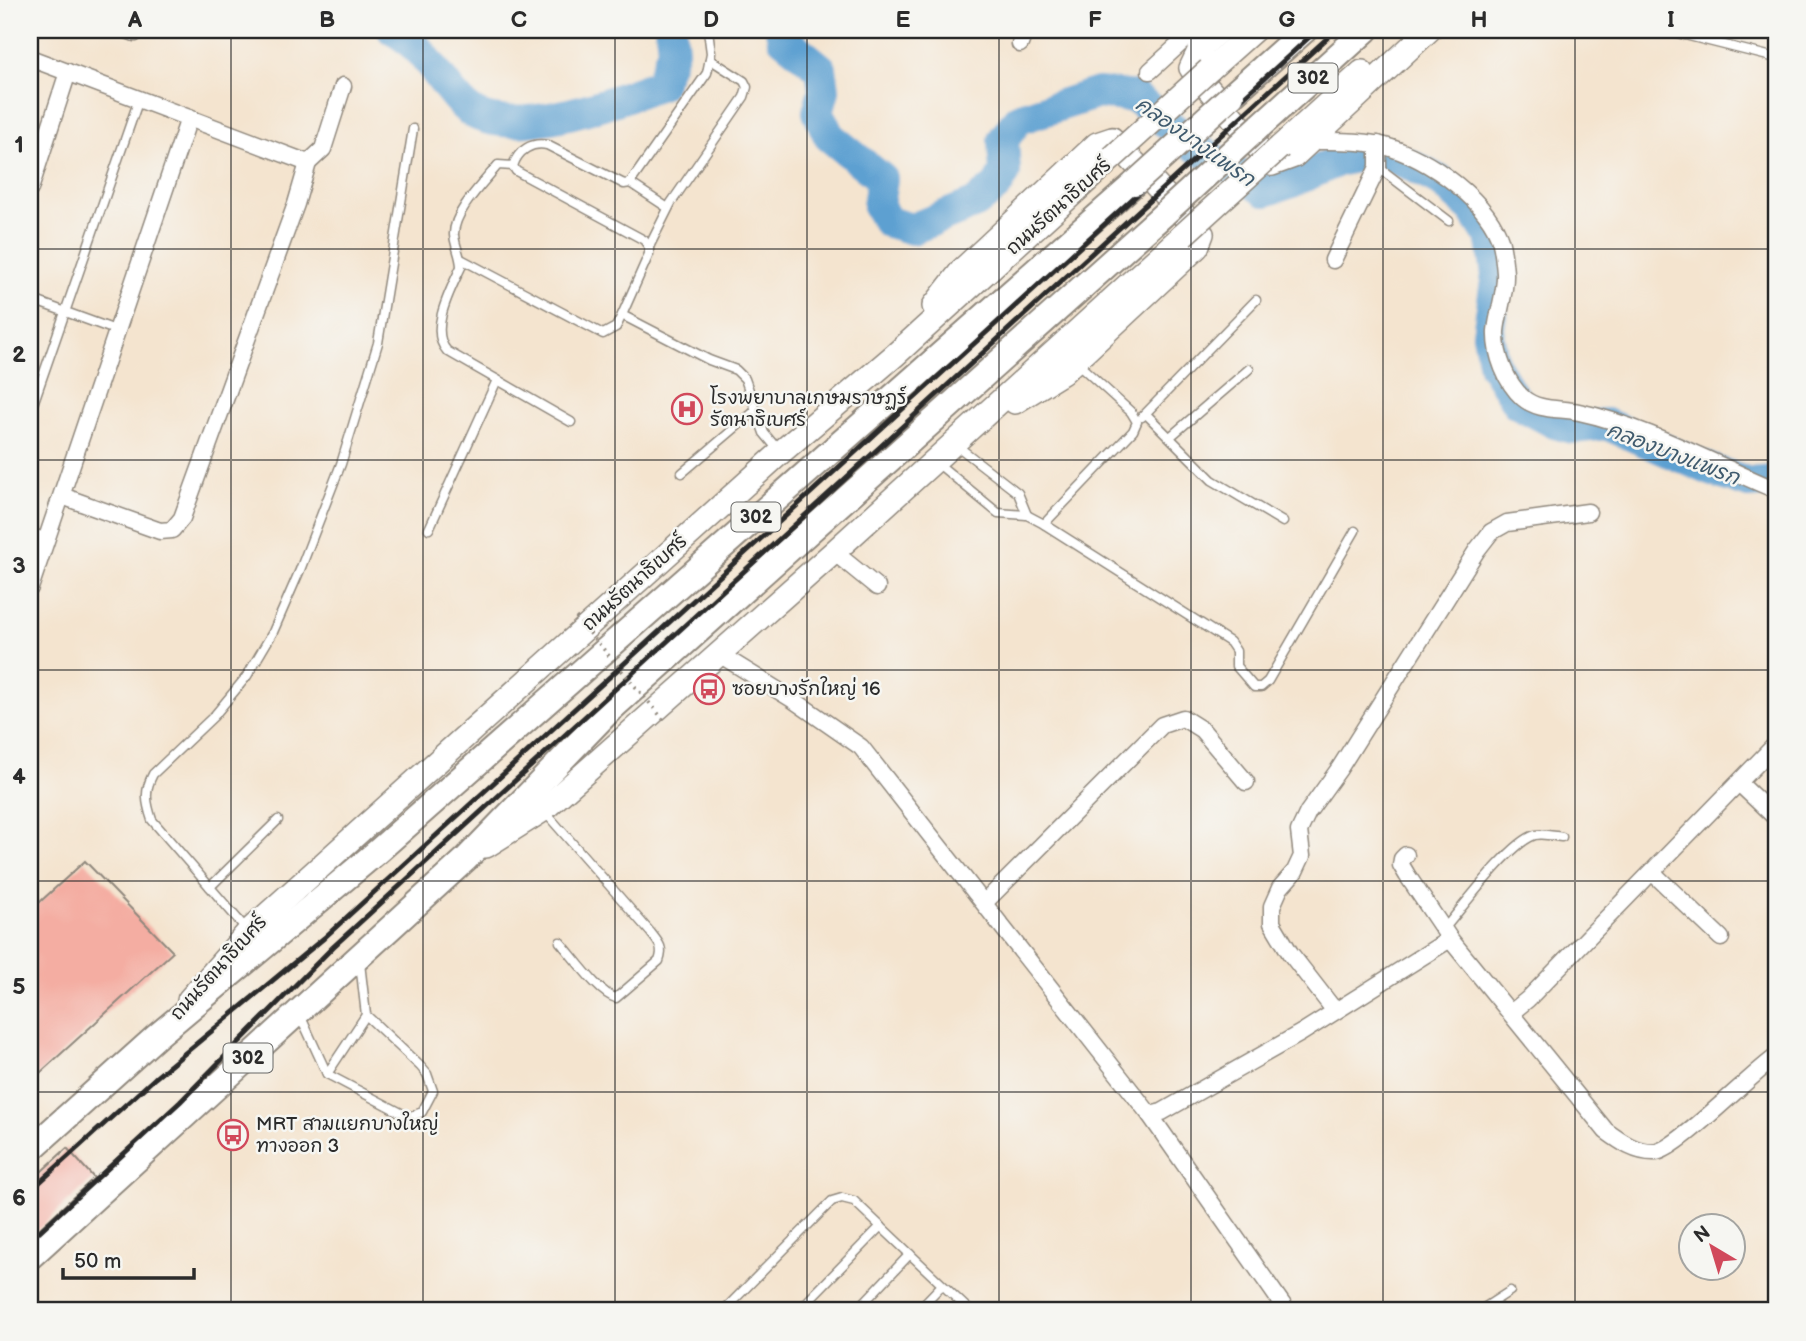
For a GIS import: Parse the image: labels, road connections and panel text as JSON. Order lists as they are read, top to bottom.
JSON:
{
  "streets": {
    "main road": ["302", "ถนนรัตนาธิเบศร์"]
  },
  "water": ["คลองบางแพรก"],
  "places": {
    "hospital": ["โรงพยาบาลเกษมราษฏร์ รัตนาธิเบศร์"],
    "bus stop": ["ซอยบางรักใหญ่ 16", "MRT สามแยกบางใหญ่ ทางออก 3"]
  },
  "scale_bar": "50 m",
  "north": "top left",
  "grid": {
    "columns": [
      "A",
      "B",
      "C",
      "D",
      "E",
      "F",
      "G",
      "H",
      "I"
    ],
    "rows": [
      "1",
      "2",
      "3",
      "4",
      "5",
      "6"
    ]
  }
}
